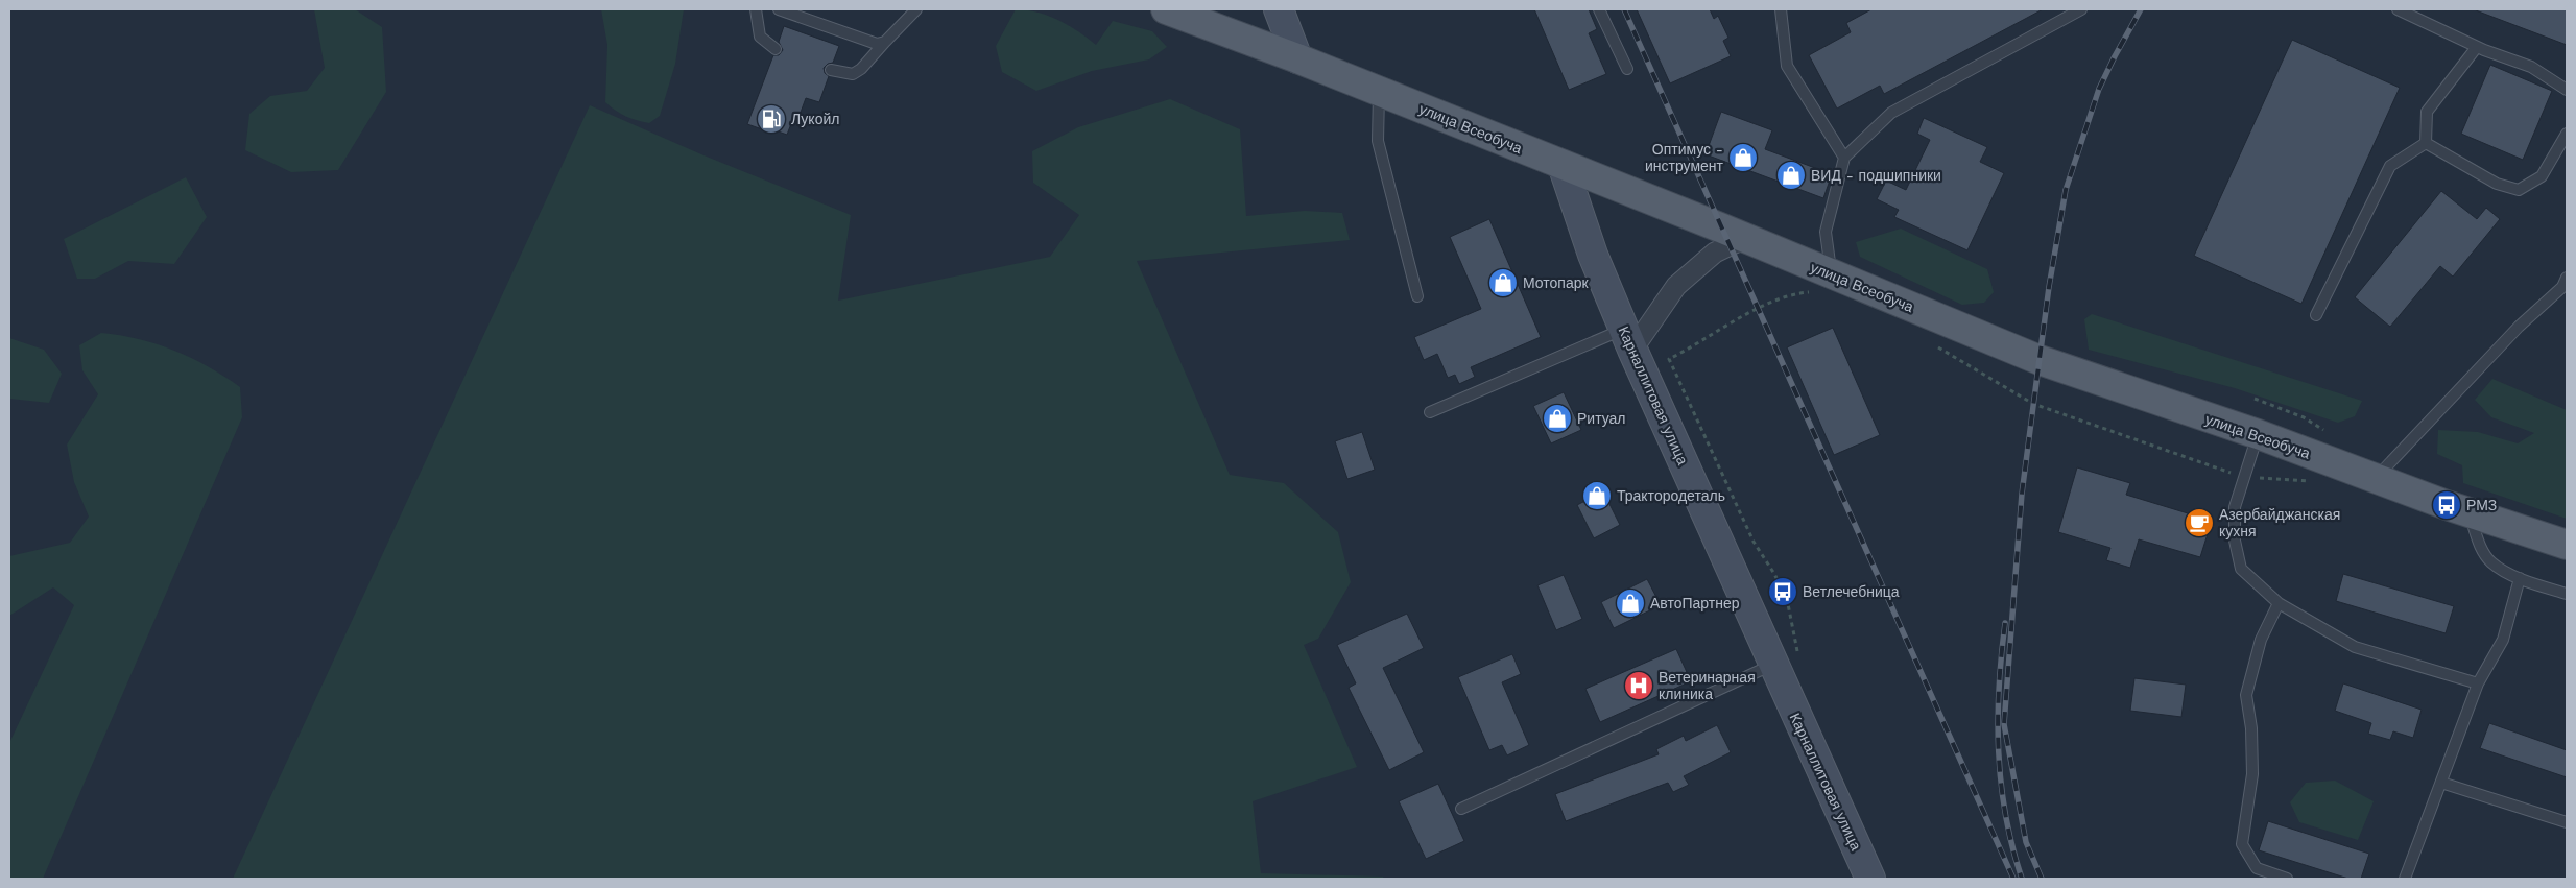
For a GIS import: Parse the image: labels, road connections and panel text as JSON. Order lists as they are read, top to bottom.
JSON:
{
  "streets": {
    "main road": ["улица Всеобуча"],
    "street": ["Карналлитовая улица"]
  },
  "crossings": [
    ["улица Всеобуча", "Карналлитовая улица"]
  ],
  "places": {
    "fuel station": ["Лукойл"],
    "shop": [
      "Оптимус - инструмент",
      "ВИД - подшипники",
      "Мотопарк",
      "Ритуал",
      "Трактородеталь",
      "АвтоПартнер"
    ],
    "bus stop": ["РМЗ", "Ветлечебница"],
    "cafe": ["Азербайджанская кухня"],
    "hospital": ["Ветеринарная клиника"]
  }
}
